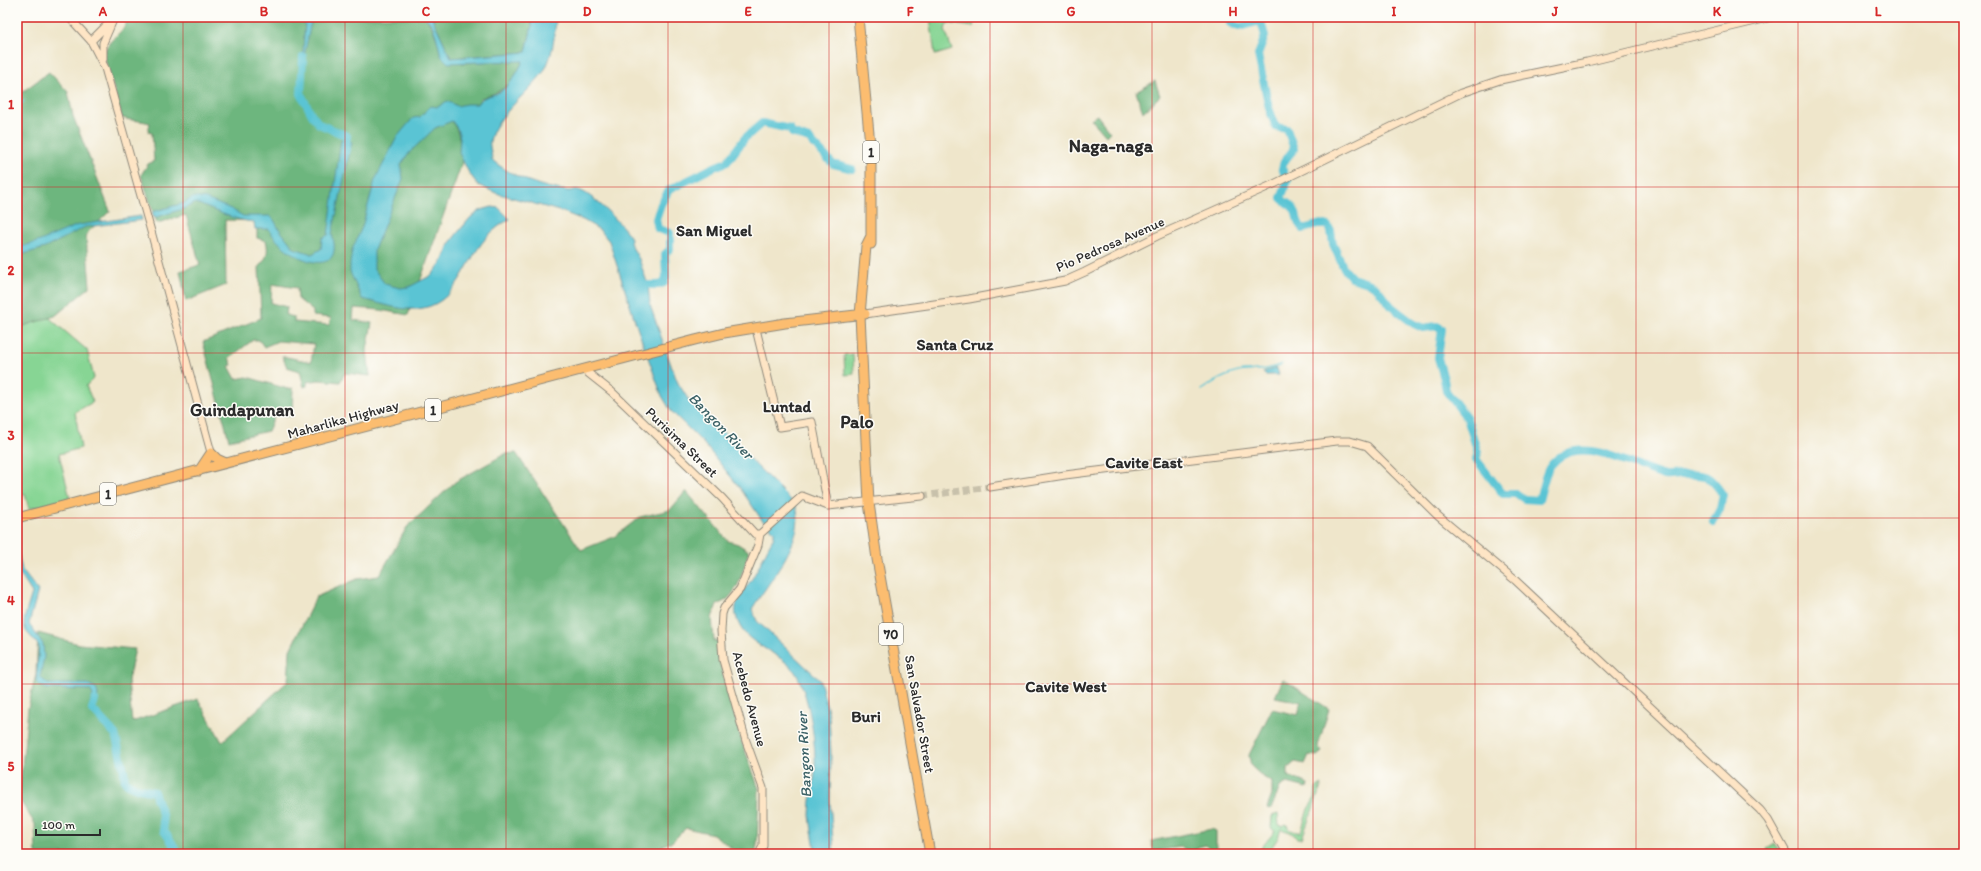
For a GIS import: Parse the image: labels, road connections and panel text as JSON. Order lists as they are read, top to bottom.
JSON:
{
  "streets": {
    "highway": [
      "1",
      "Maharlika Highway",
      "70",
      "San Salvador Street"
    ],
    "main road": ["Pio Pedrosa Avenue", "Purisima Street", "Acebedo Avenue"]
  },
  "crossings": [
    ["1", "Pio Pedrosa Avenue"],
    ["1", "Maharlika Highway"],
    ["1", "San Salvador Street"],
    ["Pio Pedrosa Avenue", "San Salvador Street"],
    ["Maharlika Highway", "Purisima Street"],
    ["Purisima Street", "Acebedo Avenue"]
  ],
  "districts": [
    "Naga-naga",
    "San Miguel",
    "Santa Cruz",
    "Luntad",
    "Guindapunan",
    "Palo",
    "Cavite East",
    "Cavite West",
    "Buri"
  ],
  "water": ["Bangon River"],
  "scale_bar": "100 m",
  "grid": {
    "columns": [
      "A",
      "B",
      "C",
      "D",
      "E",
      "F",
      "G",
      "H",
      "I",
      "J",
      "K",
      "L"
    ],
    "rows": [
      "1",
      "2",
      "3",
      "4",
      "5"
    ]
  }
}
